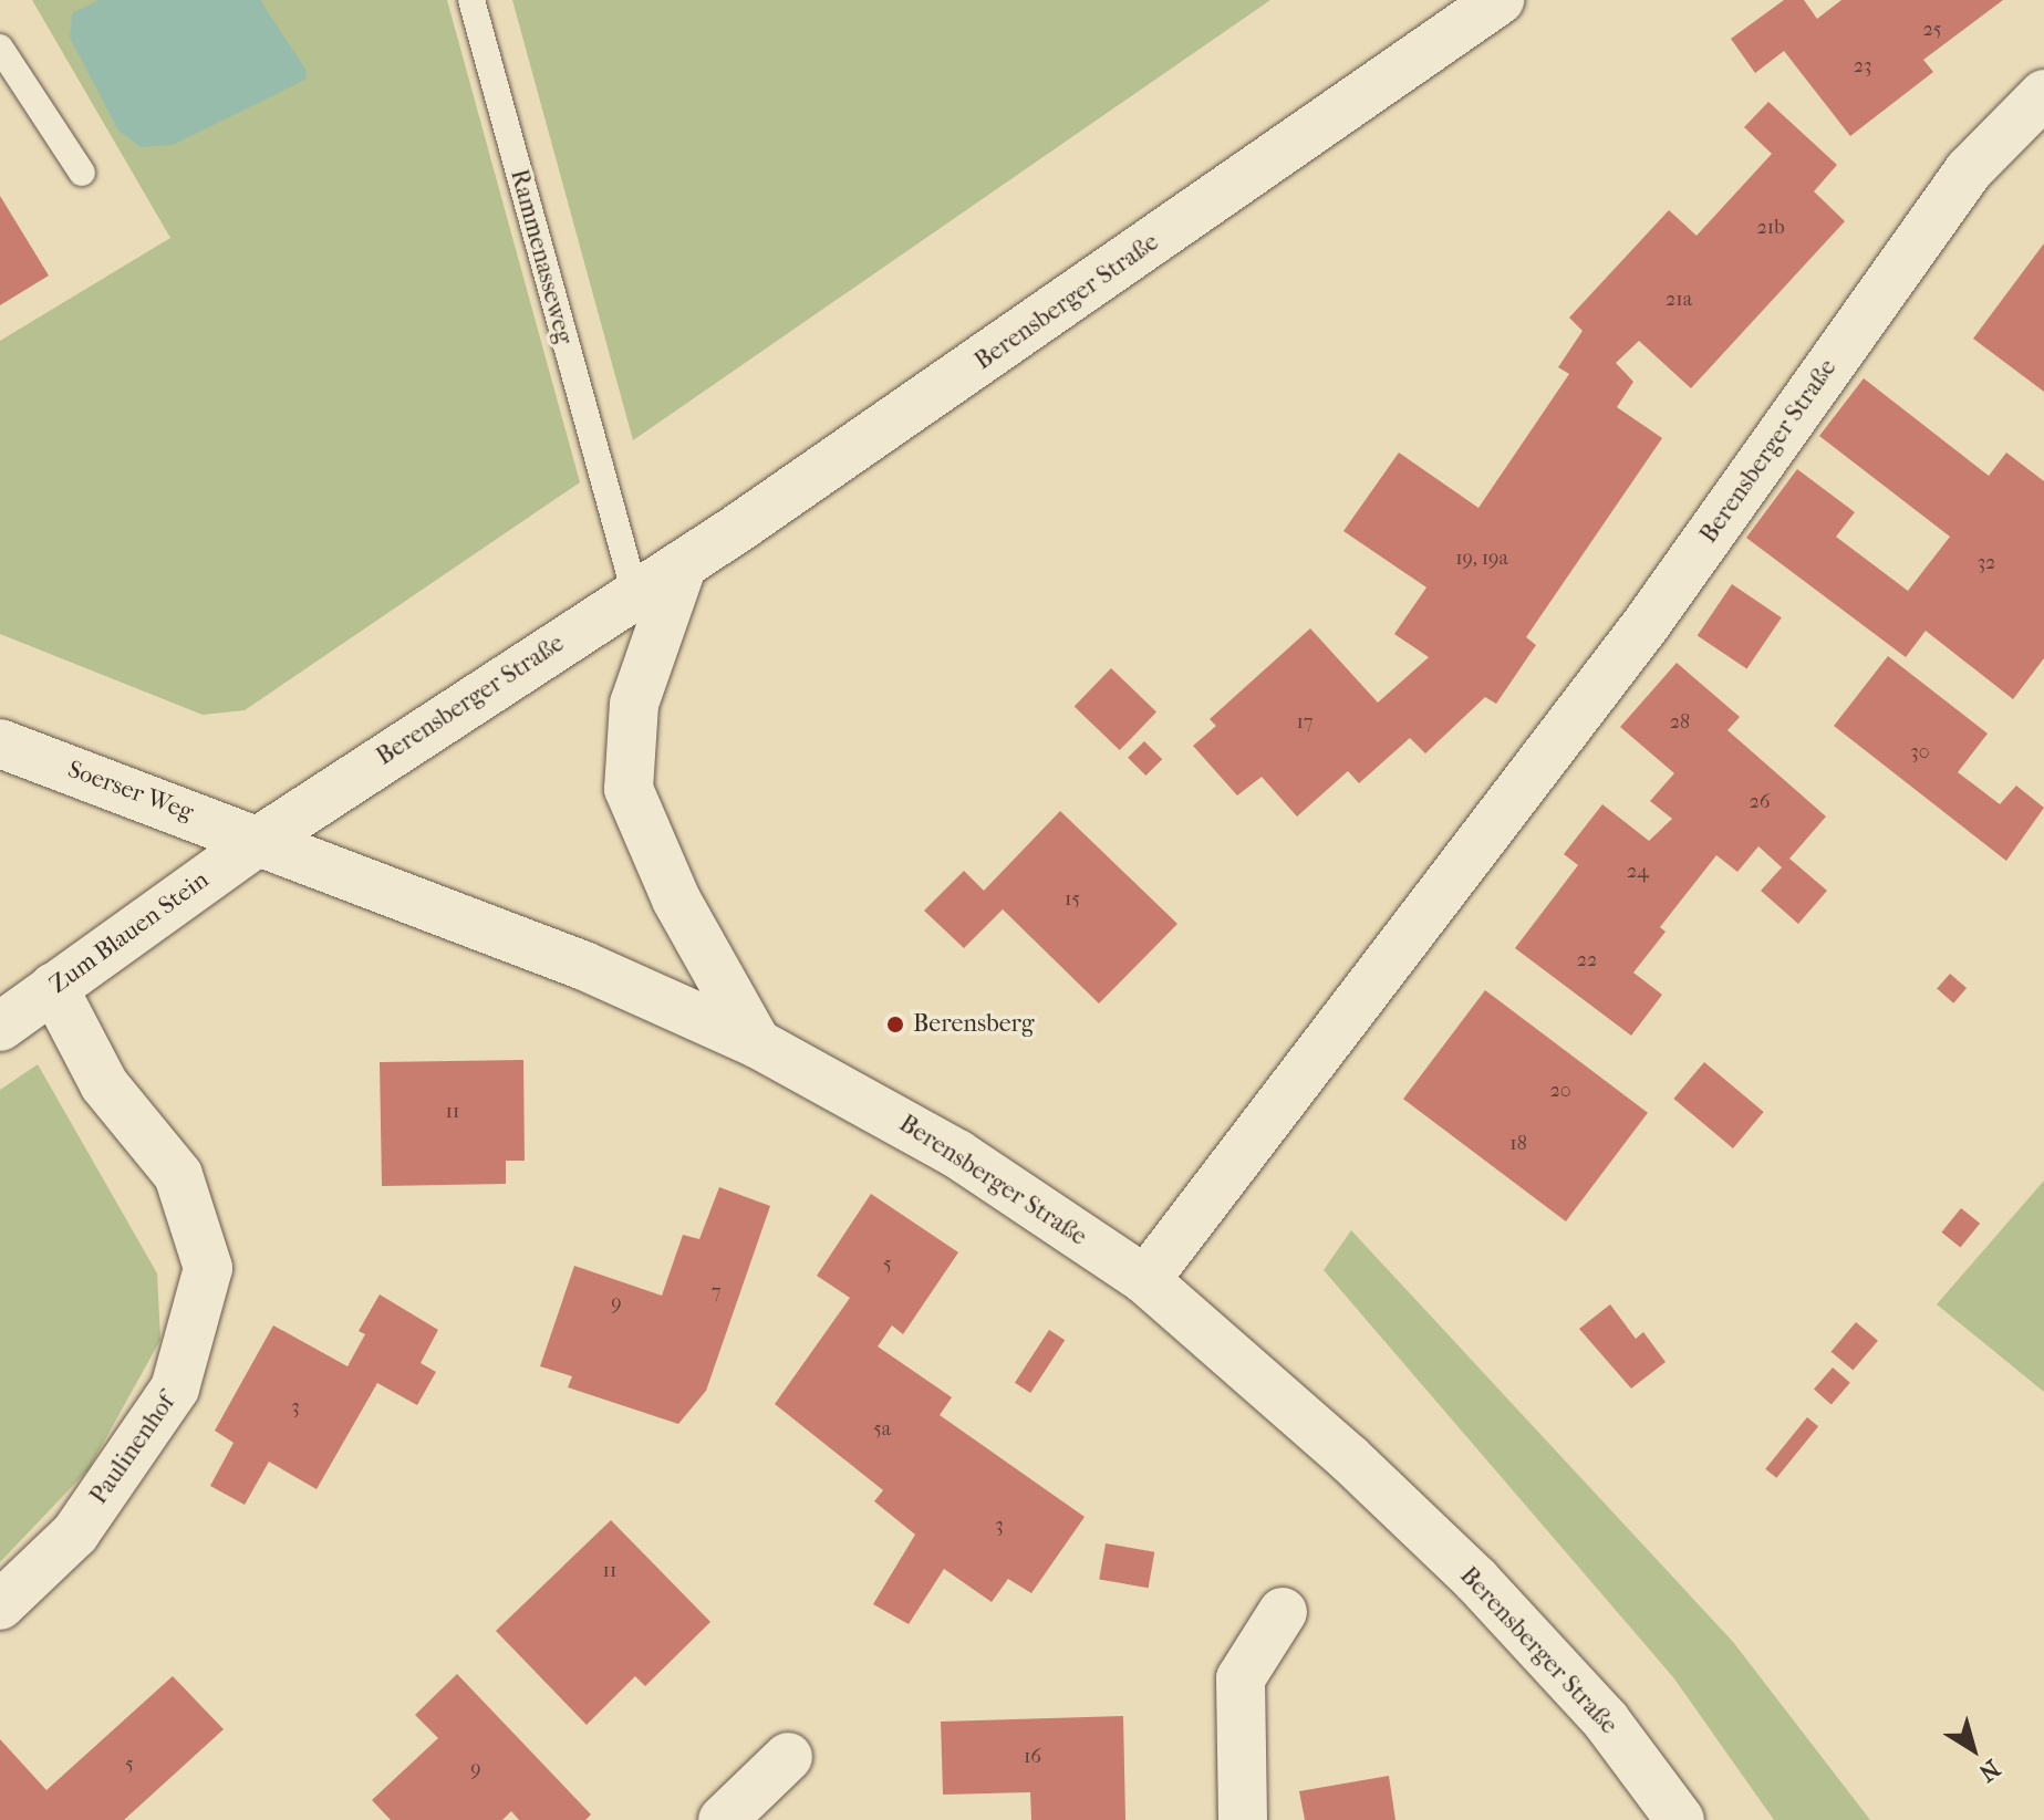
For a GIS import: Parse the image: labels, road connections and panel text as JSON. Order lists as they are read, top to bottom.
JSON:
{
  "streets": {
    "street": [
      "Berensberger Straße",
      "Soerser Weg",
      "Zum Blauen Stein",
      "Paulinenhof"
    ],
    "lane": ["Rammenasseweg"]
  },
  "crossings": [
    ["Rammenasseweg", "Berensberger Straße"],
    ["Berensberger Straße", "Soerser Weg"],
    ["Berensberger Straße", "Zum Blauen Stein"],
    ["Soerser Weg", "Zum Blauen Stein"],
    ["Zum Blauen Stein", "Paulinenhof"]
  ],
  "places": ["Berensberg"],
  "house_numbers": [
    "25",
    "23",
    "21b",
    "21a",
    "19, 19a",
    "32",
    "17",
    "28",
    "30",
    "26",
    "24",
    "15",
    "22",
    "20",
    "11",
    "18",
    "5",
    "7",
    "9",
    "3",
    "5a",
    "3",
    "11",
    "16",
    "5",
    "9"
  ],
  "north": "bottom right"
}
